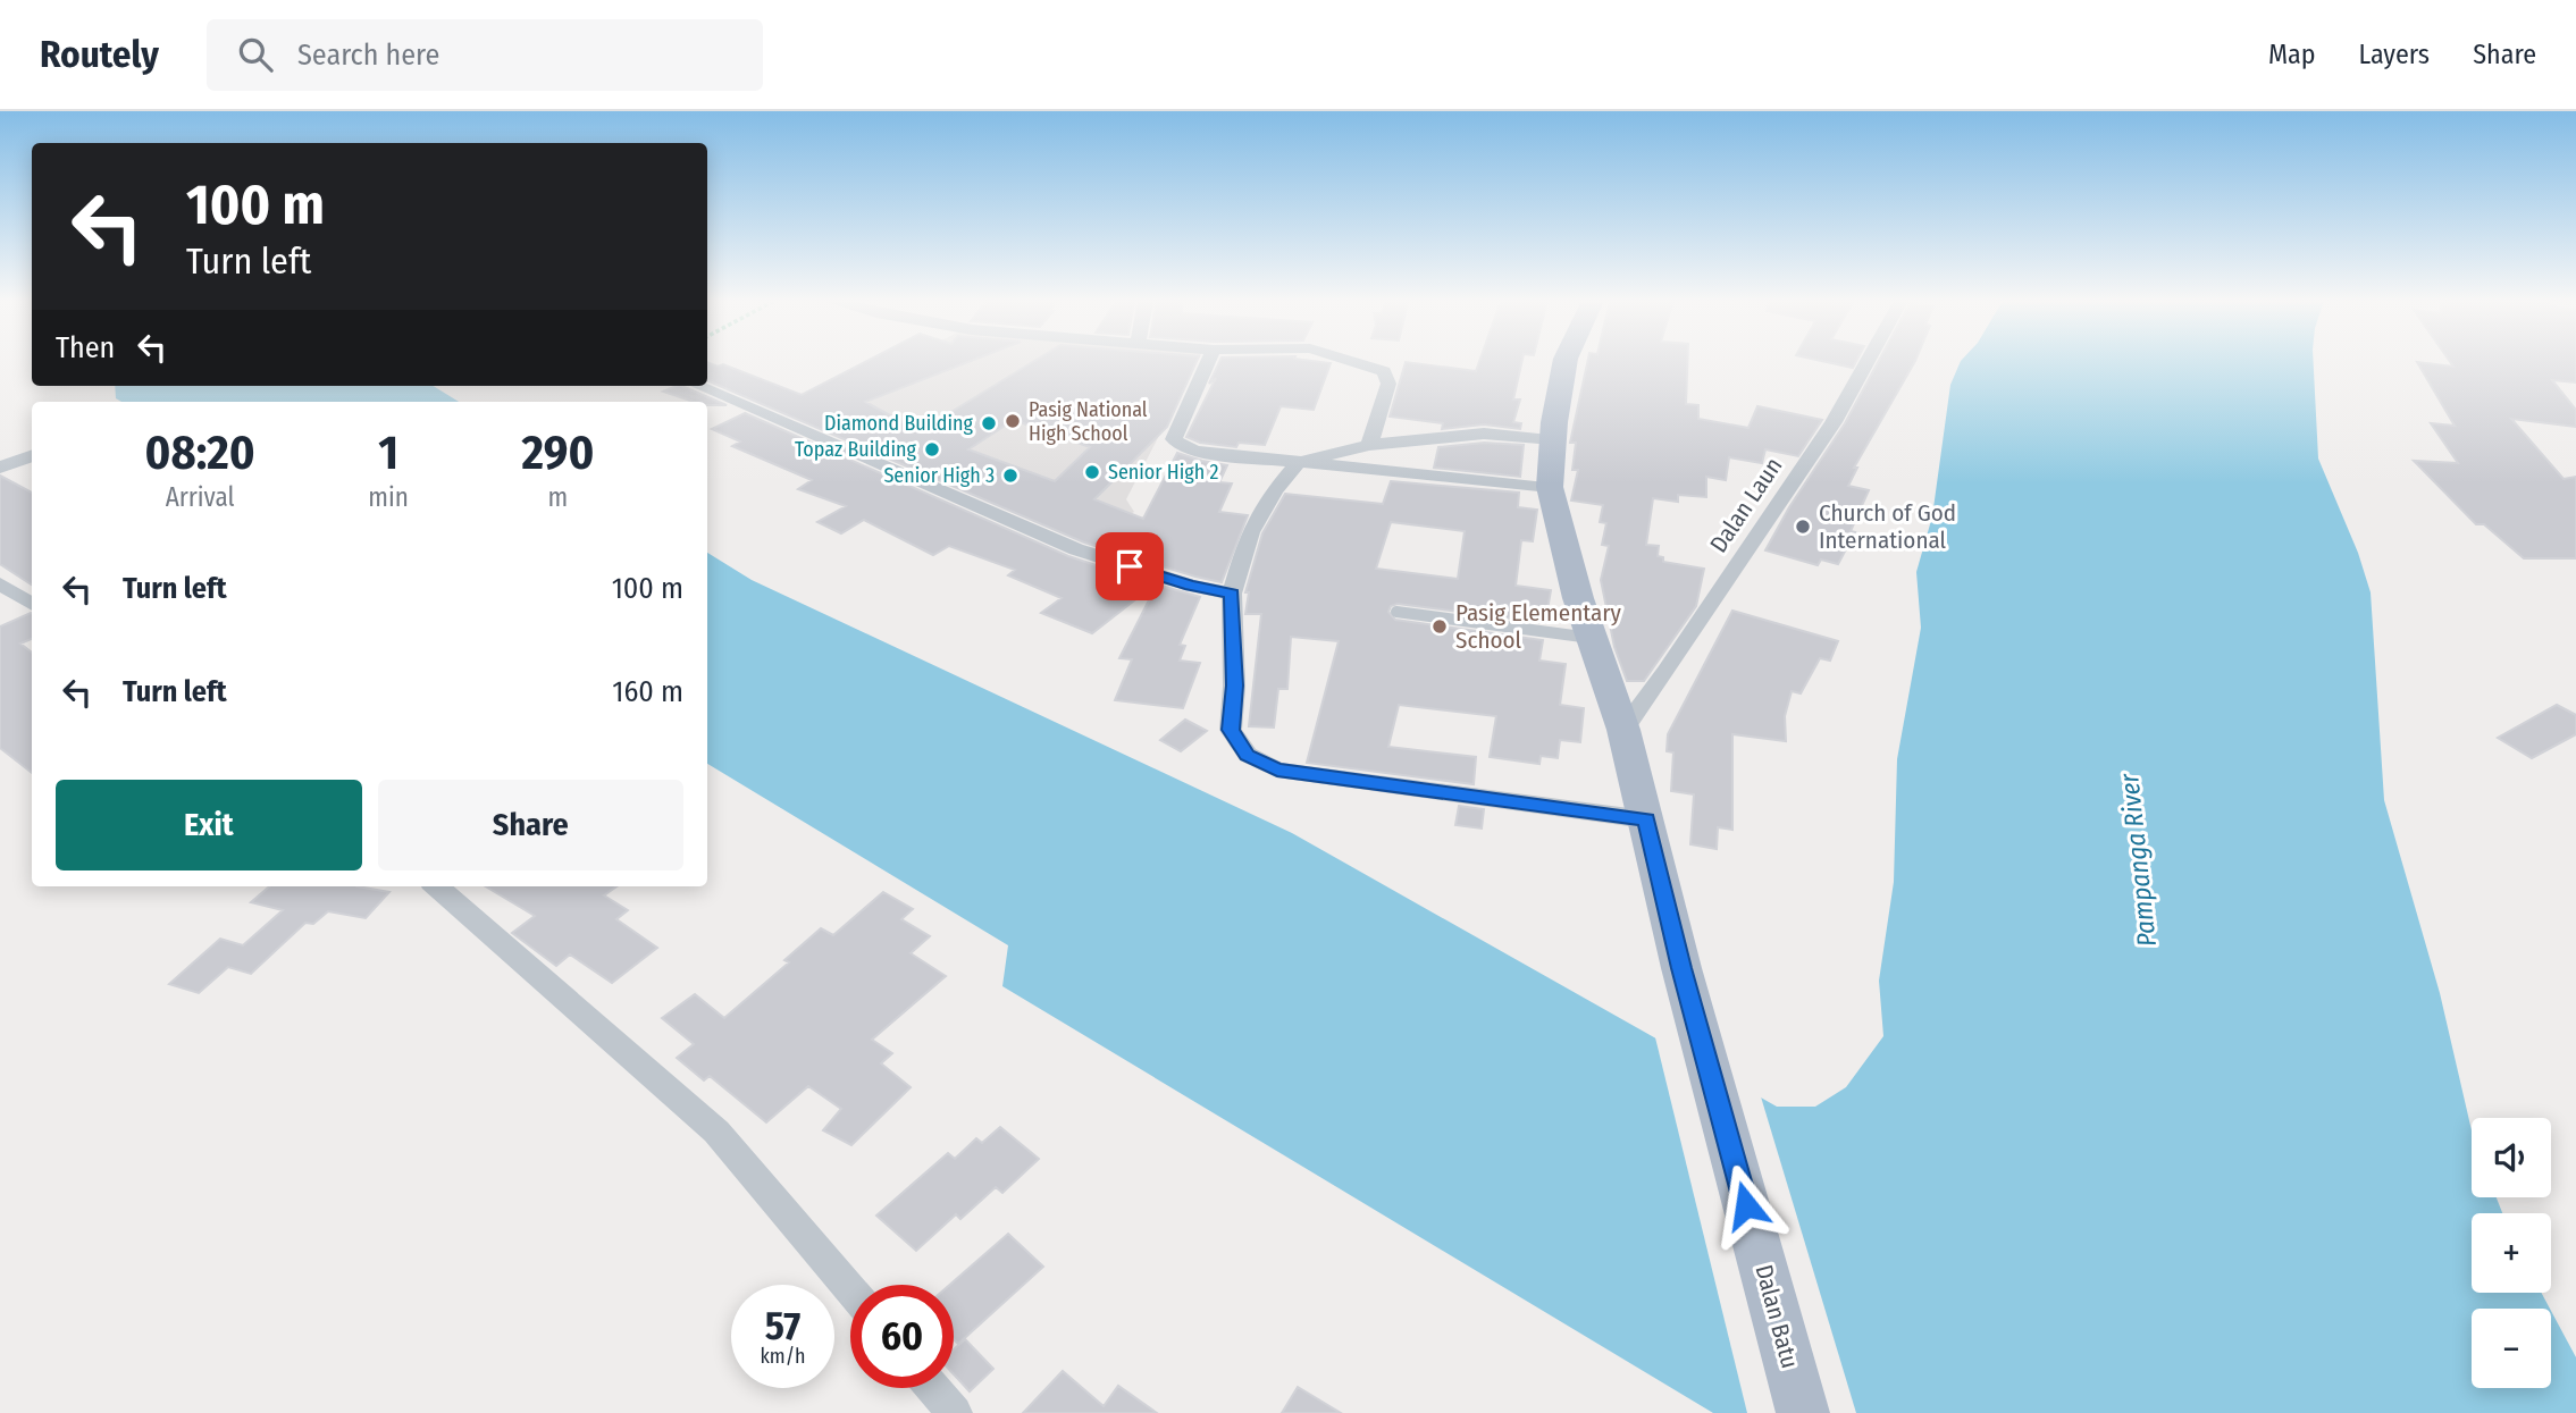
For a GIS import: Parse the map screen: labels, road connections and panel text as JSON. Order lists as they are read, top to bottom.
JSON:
{
  "streets": {
    "main road": ["Dalan Batu"],
    "street": ["Dalan Laun"]
  },
  "crossings": [
    ["Dalan Laun", "Dalan Batu"]
  ],
  "water": ["Pampanga River"],
  "places": [
    "Pasig National High School",
    "Diamond Building",
    "Topaz Building",
    "Senior High 2",
    "Senior High 3",
    "Church of God International",
    "Pasig Elementary School"
  ],
  "page": {
    "header": "Routely",
    "search": "Search here",
    "nav": ["Map", "Layers", "Share"],
    "turn": ["100 m", "Turn left"],
    "then": "Then",
    "eta": [
      "08:20",
      "Arrival",
      "1",
      "min",
      "290",
      "m"
    ],
    "list": [
      {
        "name": "Turn left",
        "value": "100 m"
      },
      {
        "name": "Turn left",
        "value": "160 m"
      }
    ],
    "buttons": ["Exit", "Share"],
    "map_buttons": ["+", "−"],
    "speed": "57 km/h",
    "limit": "60"
  }
}
